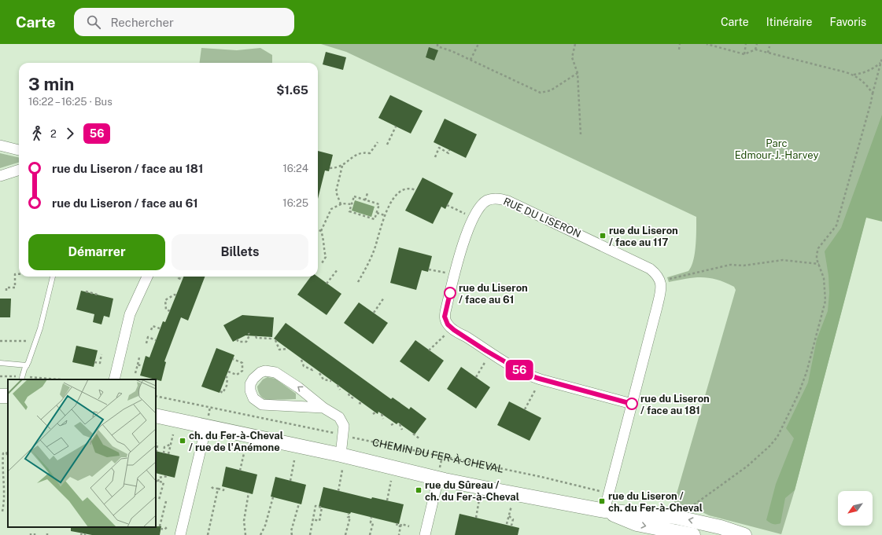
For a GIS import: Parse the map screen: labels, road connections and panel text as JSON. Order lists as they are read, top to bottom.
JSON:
{
  "streets": {
    "street": ["RUE DU LISERON", "CHEMIN DU FER-À-CHEVAL"]
  },
  "crossings": [
    ["RUE DU LISERON", "CHEMIN DU FER-À-CHEVAL"]
  ],
  "parks": ["Parc Edmour-J.-Harvey"],
  "places": {
    "transit": [
      "rue du Liseron / face au 117",
      "ch. du Fer-à-Cheval / rue de l'Anémone",
      "rue du Sûreau / ch. du Fer-à-Cheval",
      "rue du Liseron / ch. du Fer-à-Cheval"
    ],
    "other": ["rue du Liseron / face au 61", "rue du Liseron / face au 181"]
  },
  "lines": ["bus line 56"],
  "north": "bottom left",
  "page": {
    "header": "Carte",
    "search": "Rechercher",
    "nav": ["Carte", "Itinéraire", "Favoris"],
    "on_map": "56",
    "heading": ["3 min", "16:22 – 16:25 · Bus", "$1.65"],
    "legs": ["2", "56"],
    "list": [
      {
        "name": "rue du Liseron / face au 181",
        "value": "16:24"
      },
      {
        "name": "rue du Liseron / face au 61",
        "value": "16:25"
      }
    ],
    "buttons": ["Démarrer", "Billets"]
  }
}
